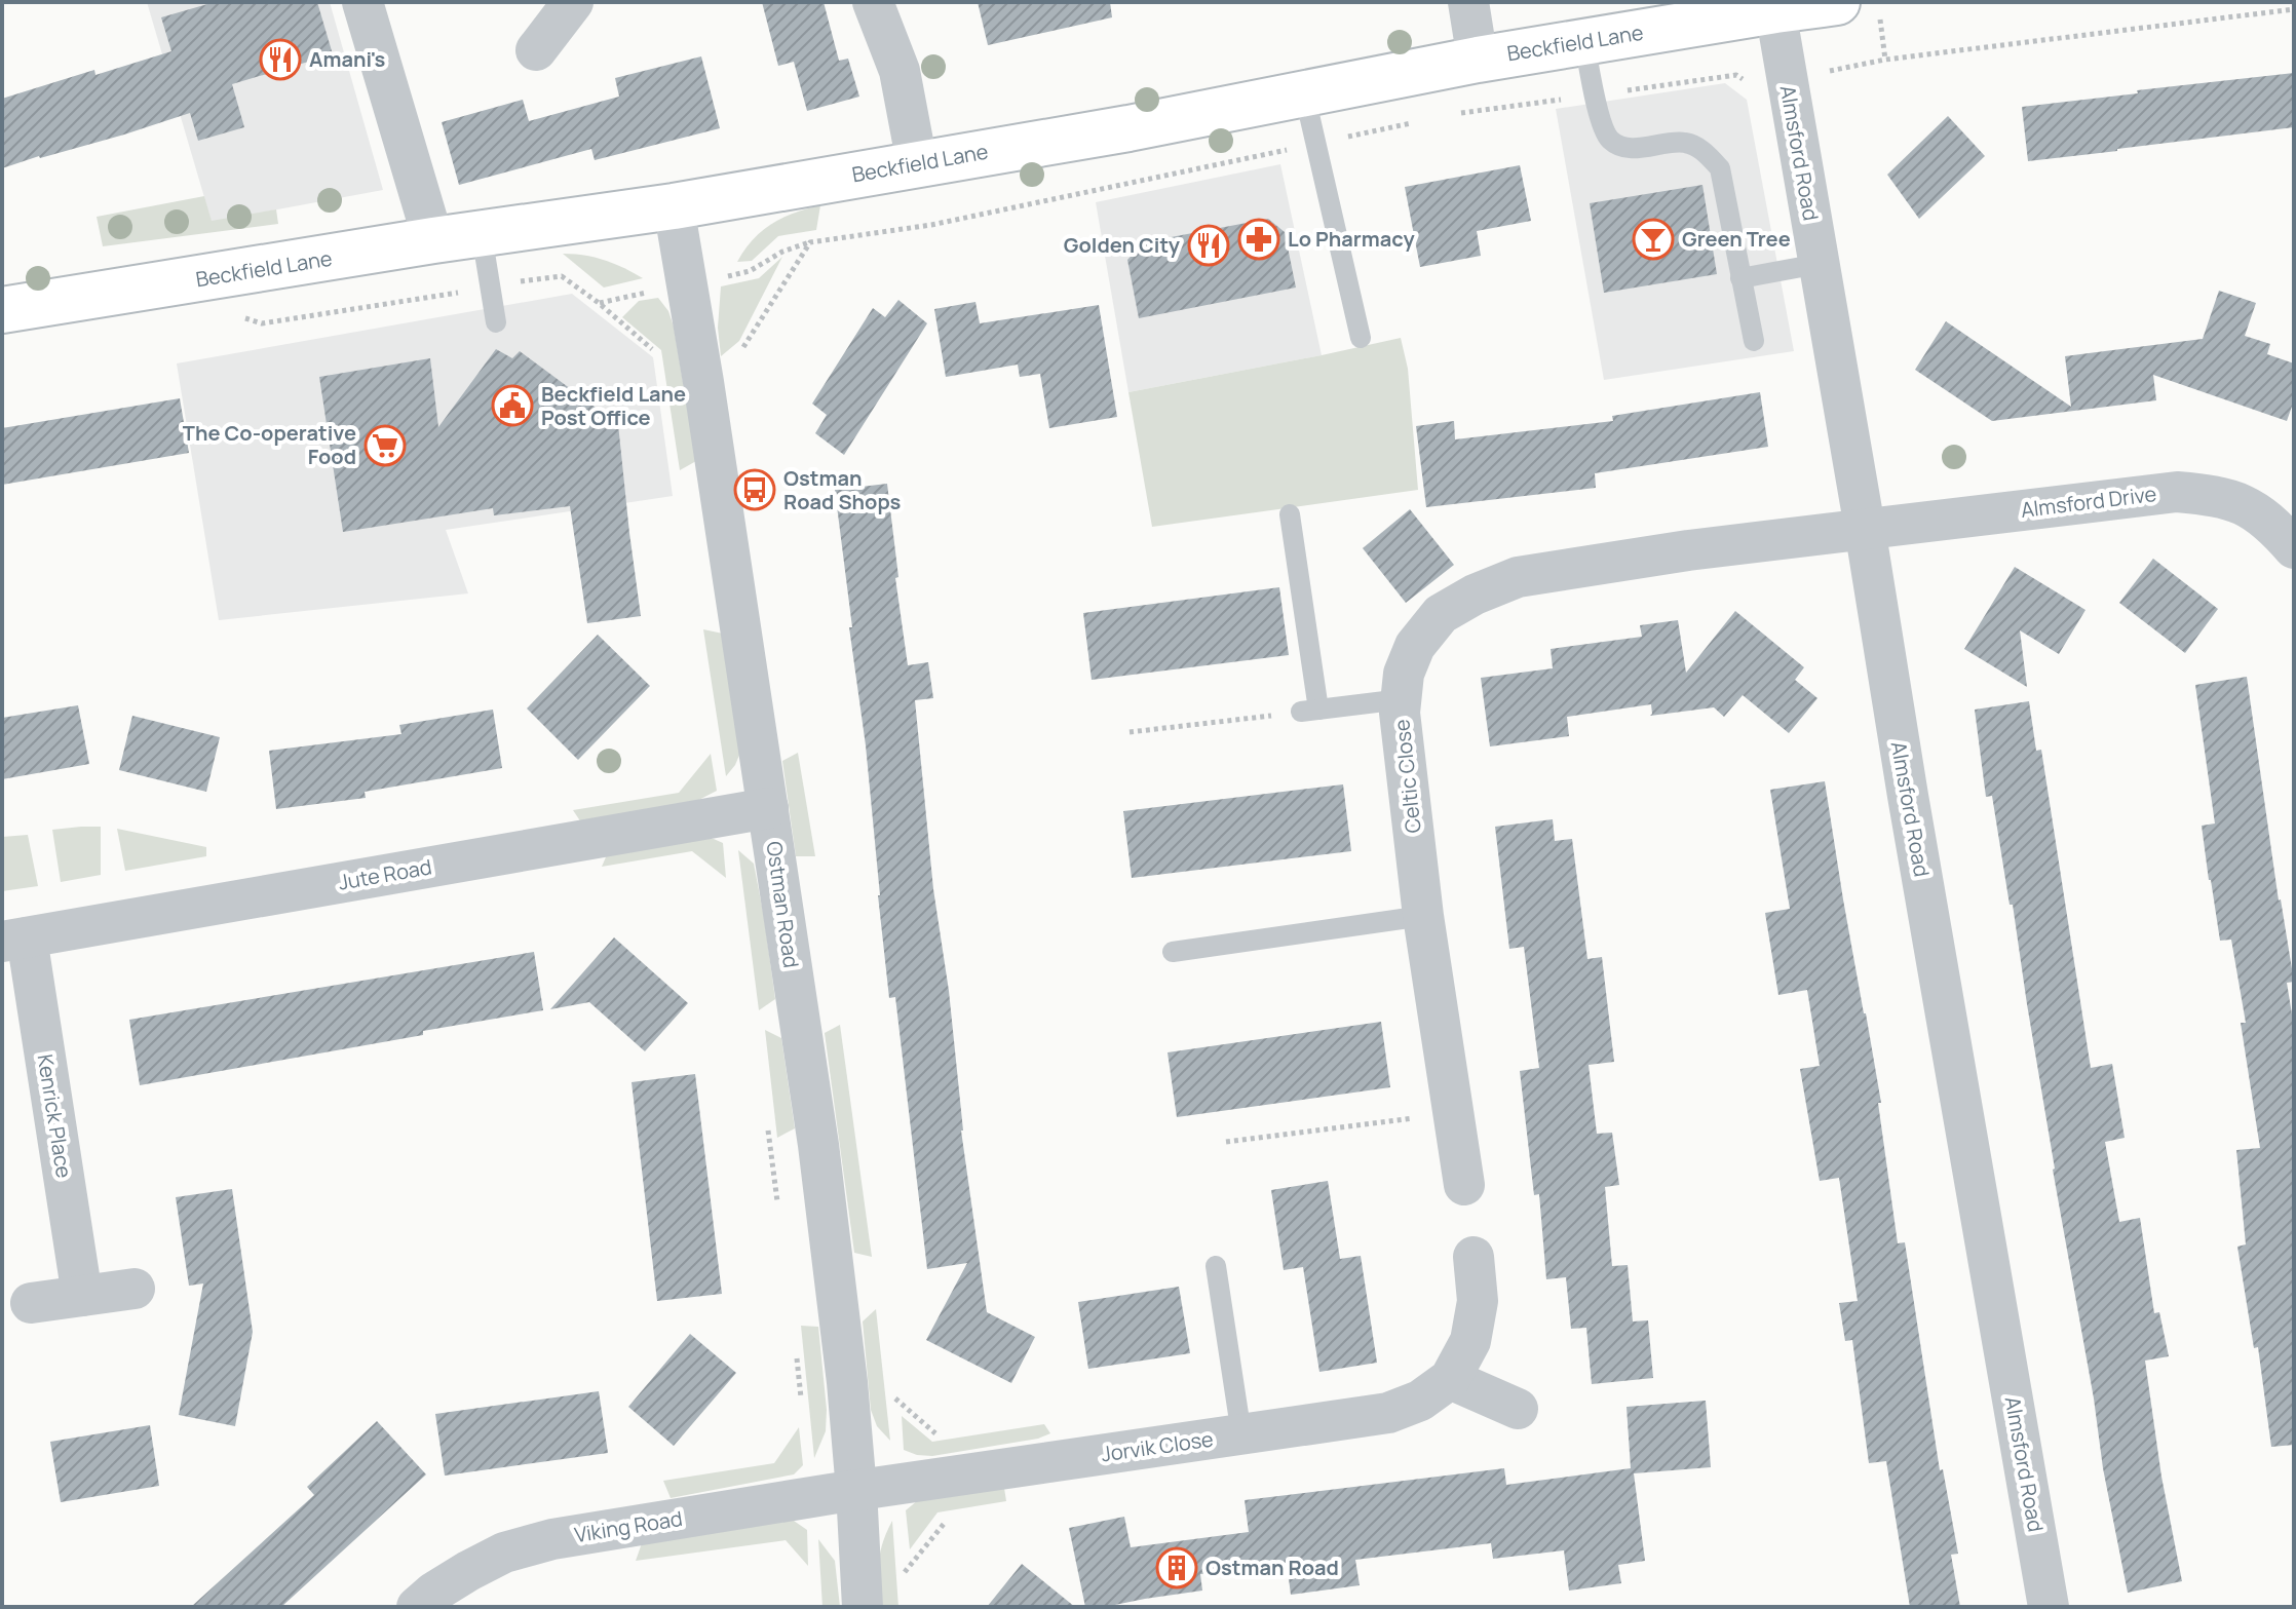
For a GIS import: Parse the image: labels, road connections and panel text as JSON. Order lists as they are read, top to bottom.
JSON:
{
  "streets": {
    "street": [
      "Beckfield Lane",
      "Almsford Road",
      "Almsford Drive",
      "Celtic Close",
      "Jute Road",
      "Ostman Road",
      "Kenrick Place",
      "Jorvik Close",
      "Viking Road"
    ]
  },
  "crossings": [
    ["Beckfield Lane", "Almsford Road"],
    ["Beckfield Lane", "Ostman Road"],
    ["Almsford Road", "Almsford Drive"],
    ["Almsford Road", "Celtic Close"],
    ["Almsford Drive", "Celtic Close"],
    ["Jute Road", "Ostman Road"],
    ["Jute Road", "Kenrick Place"],
    ["Ostman Road", "Jorvik Close"],
    ["Ostman Road", "Viking Road"],
    ["Jorvik Close", "Viking Road"]
  ],
  "places": {
    "restaurant": ["Amani's", "Golden City"],
    "pharmacy": ["Lo Pharmacy"],
    "bar": ["Green Tree"],
    "public building": ["Beckfield Lane Post Office"],
    "supermarket": ["The Co-operative Food"],
    "bus stop": ["Ostman Road Shops"],
    "building": ["Ostman Road"]
  }
}
